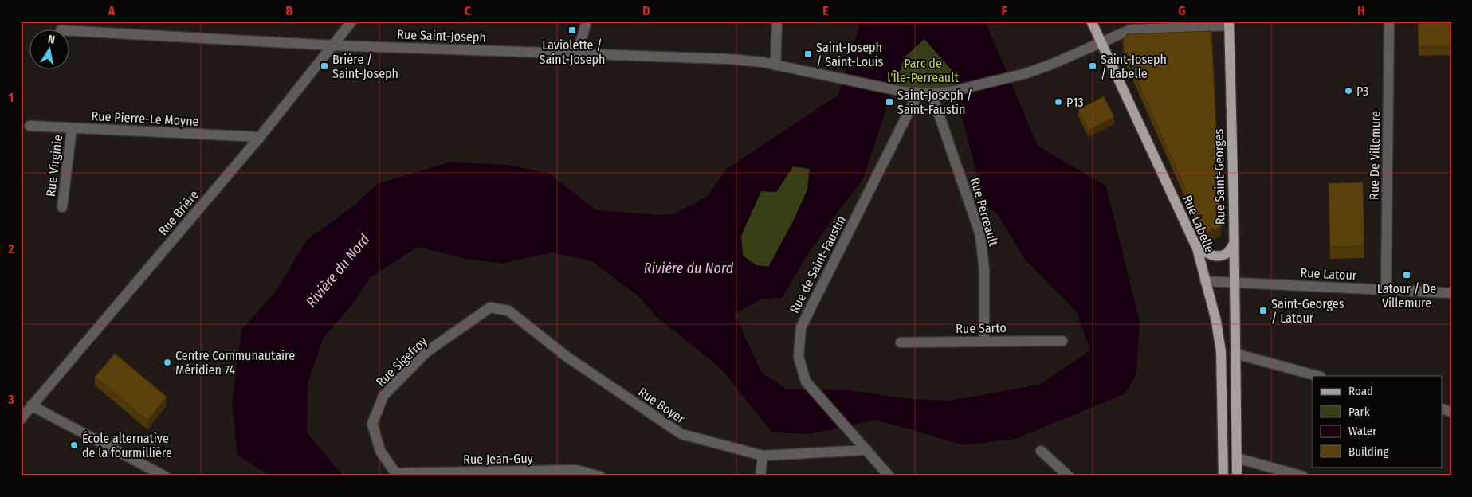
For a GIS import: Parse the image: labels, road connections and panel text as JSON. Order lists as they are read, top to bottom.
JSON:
{
  "streets": {
    "main road": ["Rue Saint-Georges", "Rue Labelle"],
    "street": [
      "Rue Saint-Joseph",
      "Rue Pierre-Le Moyne",
      "Rue De Villemure",
      "Rue Virginie",
      "Rue Perreault",
      "Rue Brière",
      "Rue de Saint-Faustin",
      "Rue Latour",
      "Rue Sarto",
      "Rue Sigefroy",
      "Rue Boyer",
      "Rue Jean-Guy"
    ]
  },
  "crossings": [
    ["Rue Saint-Joseph", "Rue Brière"],
    ["Rue Saint-Joseph", "Rue de Saint-Faustin"],
    ["Rue Pierre-Le Moyne", "Rue Virginie"],
    ["Rue Pierre-Le Moyne", "Rue Brière"],
    ["Rue De Villemure", "Rue Latour"],
    ["Rue Saint-Georges", "Rue Latour"],
    ["Rue Perreault", "Rue Sarto"],
    ["Rue Labelle", "Rue Latour"],
    ["Rue de Saint-Faustin", "Rue Boyer"],
    ["Rue Sigefroy", "Rue Boyer"],
    ["Rue Sigefroy", "Rue Jean-Guy"]
  ],
  "water": ["Rivière du Nord"],
  "parks": ["Parc de l'Île-Perreault"],
  "places": {
    "transit": [
      "Laviolette / Saint-Joseph",
      "Saint-Joseph / Saint-Louis",
      "Brière / Saint-Joseph",
      "Saint-Joseph / Labelle",
      "Saint-Joseph / Saint-Faustin",
      "Latour / De Villemure",
      "Saint-Georges / Latour"
    ],
    "other": [
      "P3",
      "P13",
      "Centre Communautaire Méridien 74",
      "École alternative de la fourmillière"
    ]
  },
  "legend": [
    "Road",
    "Park",
    "Water",
    "Building"
  ],
  "north": "top",
  "grid": {
    "columns": [
      "A",
      "B",
      "C",
      "D",
      "E",
      "F",
      "G",
      "H"
    ],
    "rows": ["1", "2", "3"]
  }
}
